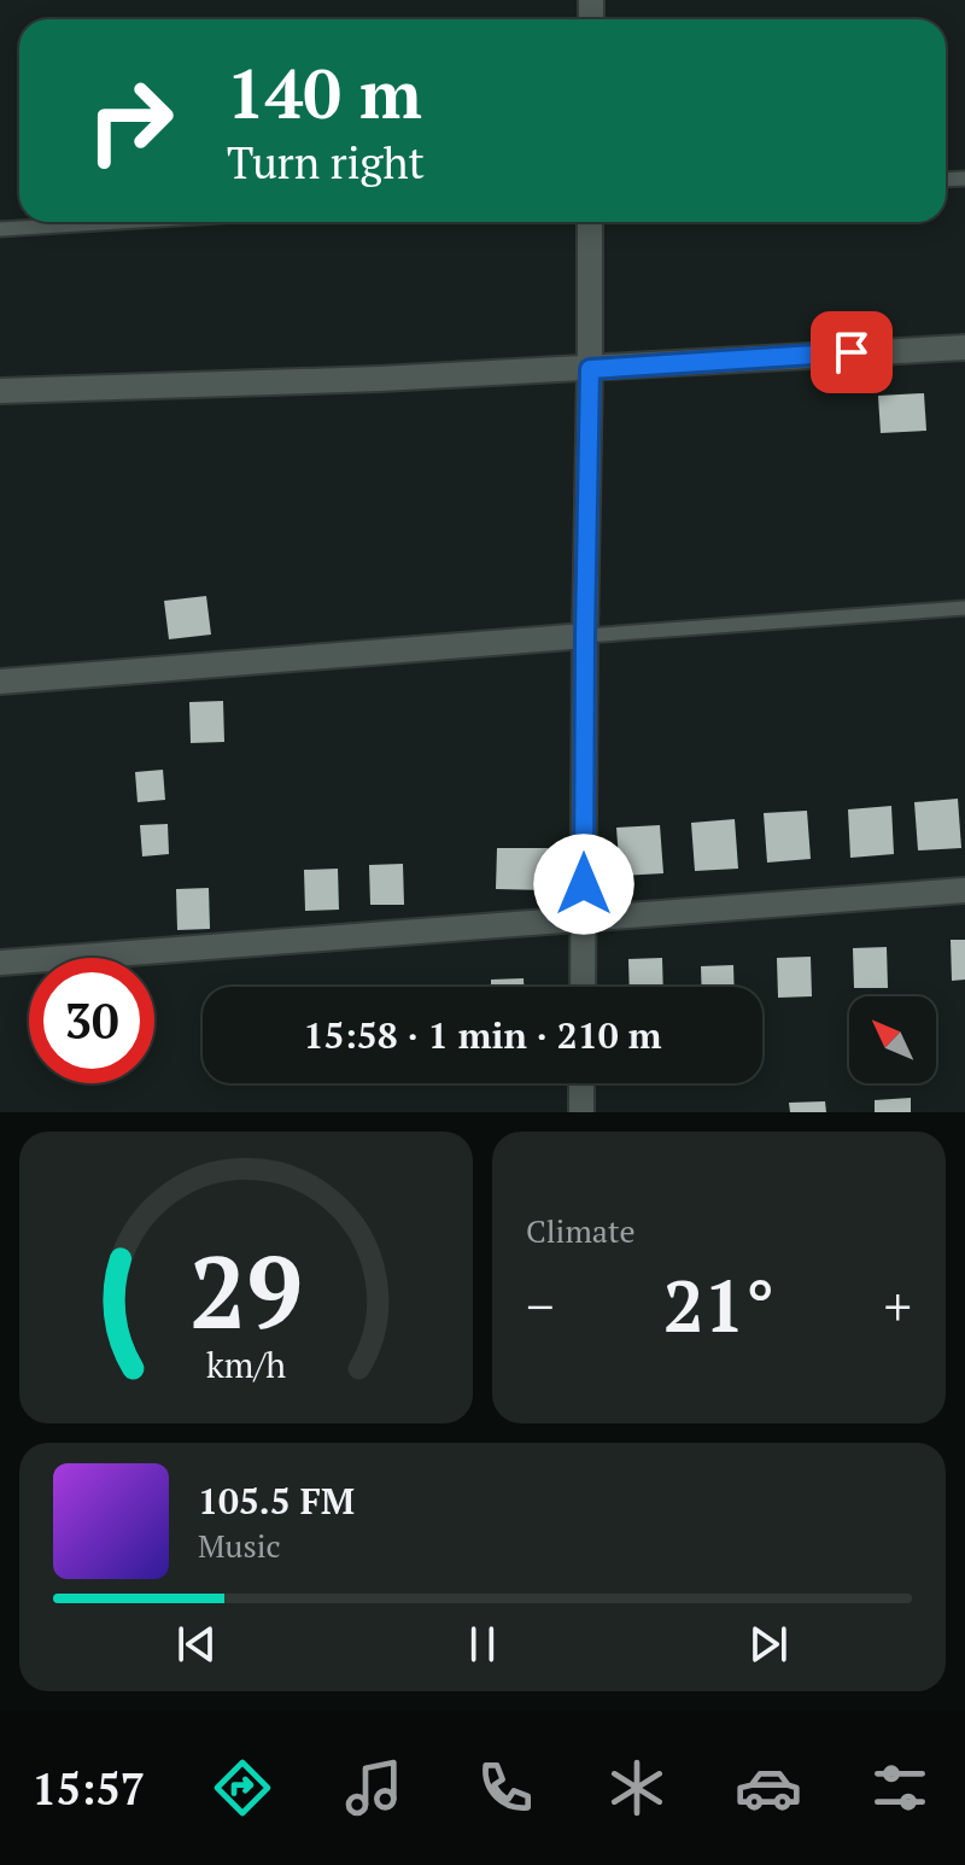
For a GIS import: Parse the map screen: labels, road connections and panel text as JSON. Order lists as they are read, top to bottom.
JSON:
{
  "north": "top left",
  "page": {
    "turn": ["140 m", "Turn right"],
    "limit": "30",
    "trip": "15:58 · 1 min · 210 m",
    "tile": "Climate",
    "heat": ["−", "21°", "+"],
    "song": ["105.5 FM", "Music"],
    "tabs": "15:57",
    "gauge": ["29", "km/h"]
  }
}
